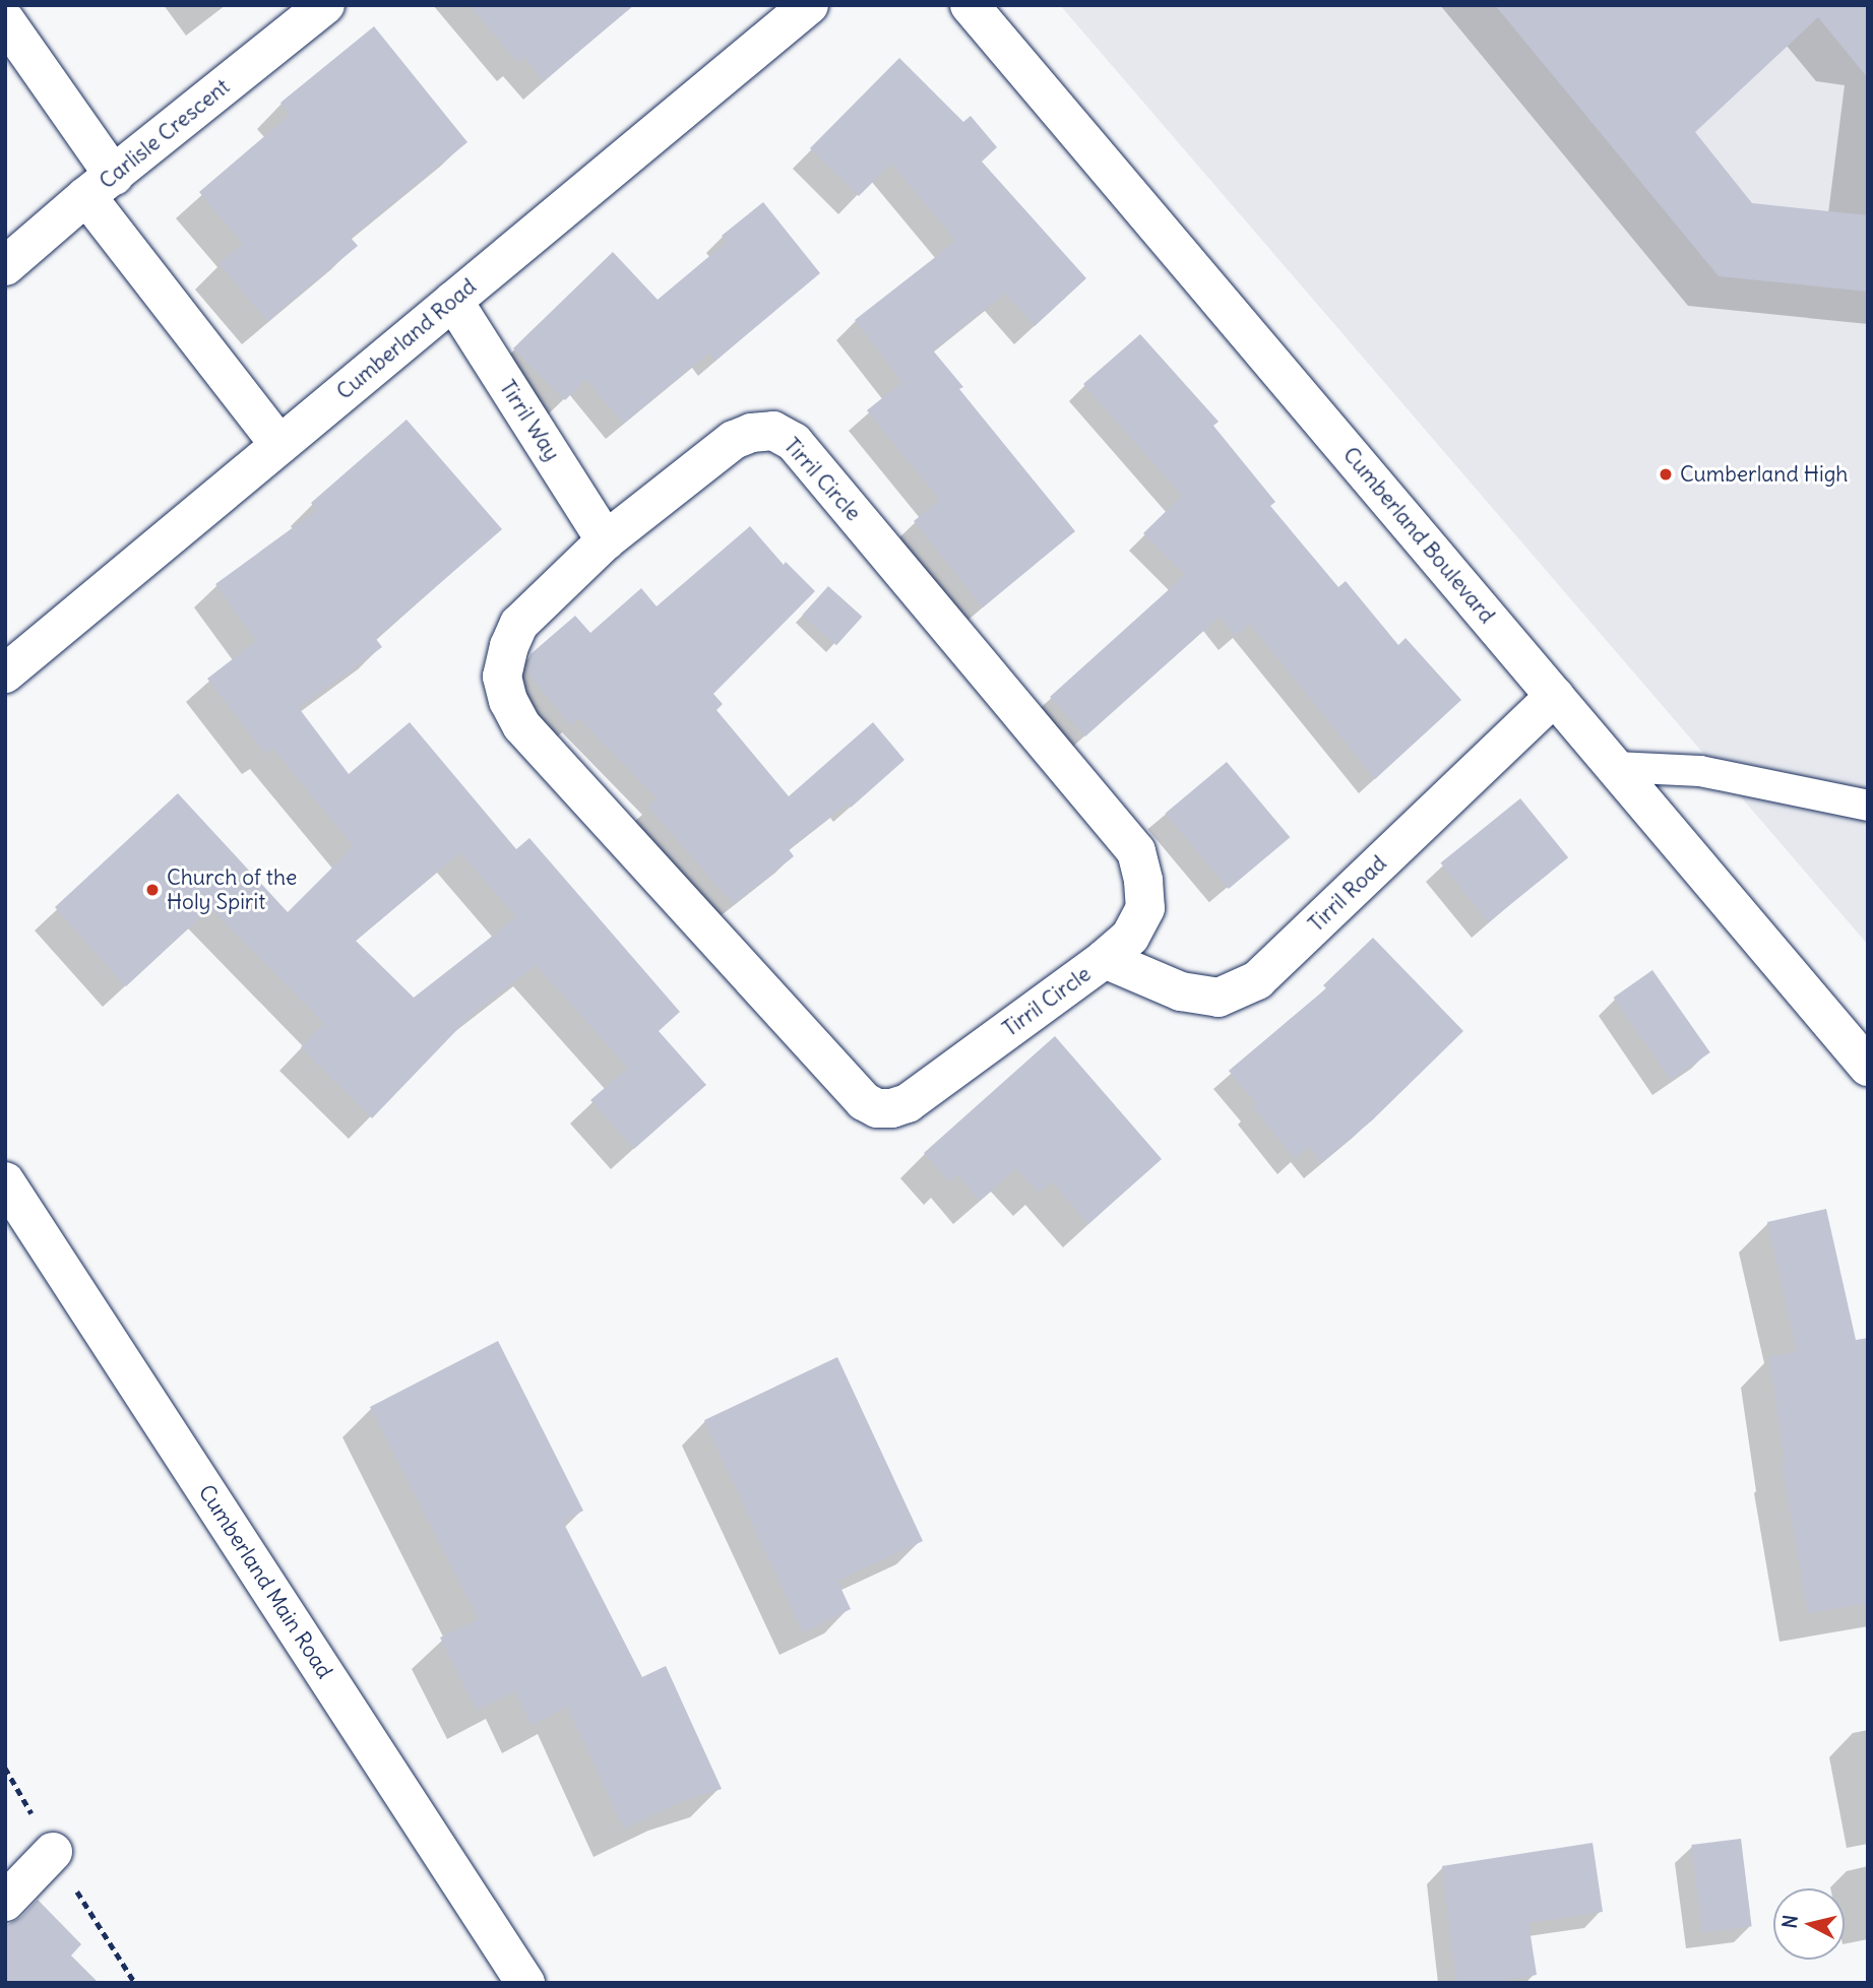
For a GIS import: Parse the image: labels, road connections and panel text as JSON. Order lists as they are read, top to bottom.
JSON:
{
  "streets": {
    "street": [
      "Carlisle Crescent",
      "Cumberland Road",
      "Tirril Way",
      "Tirril Circle",
      "Cumberland Boulevard",
      "Tirril Road",
      "Cumberland Main Road"
    ]
  },
  "crossings": [
    ["Cumberland Road", "Tirril Way"],
    ["Tirril Way", "Tirril Circle"],
    ["Tirril Circle", "Tirril Road"],
    ["Cumberland Boulevard", "Tirril Road"]
  ],
  "places": ["Cumberland High", "Church of the Holy Spirit"],
  "north": "left"
}
